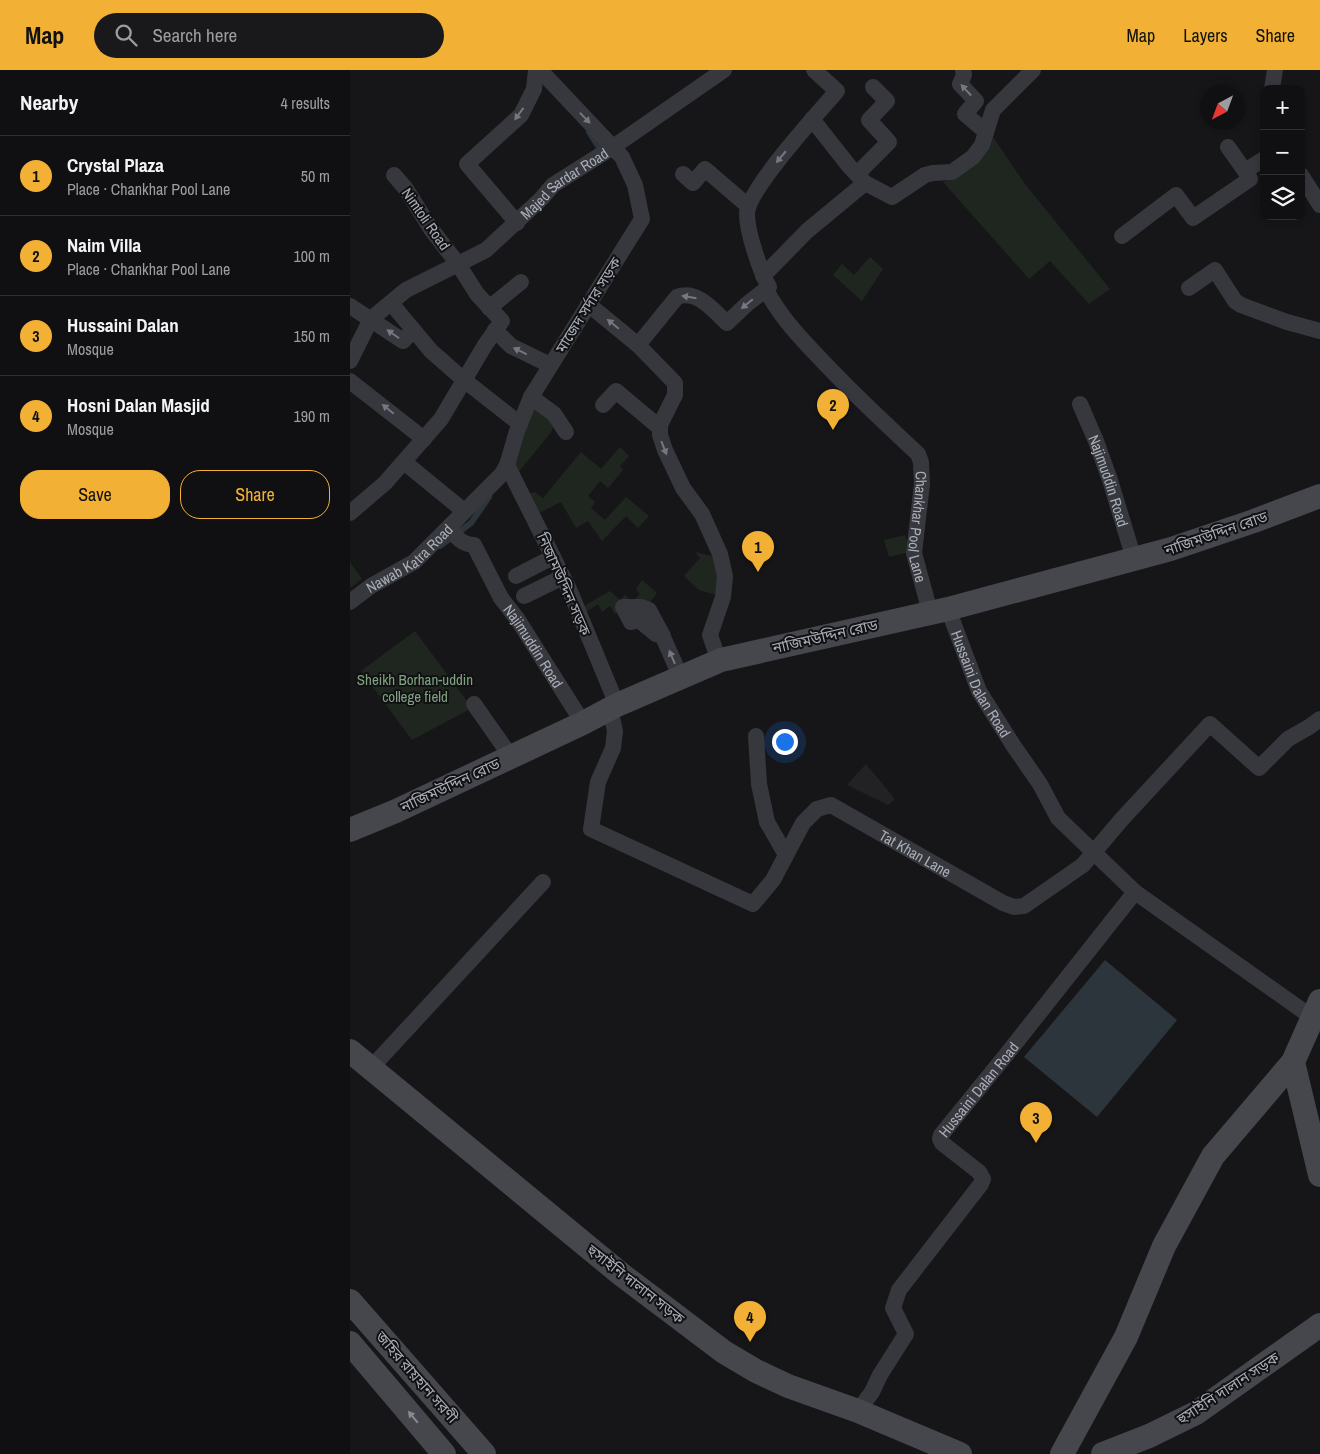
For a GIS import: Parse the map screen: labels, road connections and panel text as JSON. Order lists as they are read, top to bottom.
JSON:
{
  "streets": {
    "street": [
      "Majed Sardar Road",
      "Nimtoli Road",
      "মাজেদ সর্দার সড়ক",
      "Najimuddin Road",
      "Chankhar Pool Lane",
      "নাজিমউদ্দিন রোড",
      "Nawab Katra Road",
      "নিজামউদ্দিন সড়ক",
      "Hussaini Dalan Road",
      "Tat Khan Lane",
      "হুসাইনি দালান সড়ক",
      "জহির রায়হান সরণী"
    ]
  },
  "crossings": [
    ["Majed Sardar Road", "Nimtoli Road"],
    ["Majed Sardar Road", "মাজেদ সর্দার সড়ক"],
    ["মাজেদ সর্দার সড়ক", "Nawab Katra Road"],
    ["মাজেদ সর্দার সড়ক", "নিজামউদ্দিন সড়ক"],
    ["Najimuddin Road", "নাজিমউদ্দিন রোড"],
    ["Najimuddin Road", "Nawab Katra Road"],
    ["Najimuddin Road", "নিজামউদ্দিন সড়ক"],
    ["Chankhar Pool Lane", "নাজিমউদ্দিন রোড"],
    ["Chankhar Pool Lane", "Hussaini Dalan Road"],
    ["নাজিমউদ্দিন রোড", "নিজামউদ্দিন সড়ক"],
    ["নাজিমউদ্দিন রোড", "Hussaini Dalan Road"],
    ["নাজিমউদ্দিন রোড", "Tat Khan Lane"],
    ["Nawab Katra Road", "নিজামউদ্দিন সড়ক"],
    ["নিজামউদ্দিন সড়ক", "Tat Khan Lane"],
    ["Hussaini Dalan Road", "Tat Khan Lane"],
    ["Hussaini Dalan Road", "হুসাইনি দালান সড়ক"]
  ],
  "parks": ["Sheikh Borhan-uddin college field"],
  "north": "bottom left",
  "page": {
    "header": "Map",
    "search": "Search here",
    "nav": ["Map", "Layers", "Share"],
    "heading": ["Nearby", "4 results"],
    "map_buttons": ["+", "−"],
    "list": [
      {
        "mark": "1",
        "name": "Crystal Plaza",
        "note": "Place · Chankhar Pool Lane",
        "value": "50 m"
      },
      {
        "mark": "2",
        "name": "Naim Villa",
        "note": "Place · Chankhar Pool Lane",
        "value": "100 m"
      },
      {
        "mark": "3",
        "name": "Hussaini Dalan",
        "note": "Mosque",
        "value": "150 m"
      },
      {
        "mark": "4",
        "name": "Hosni Dalan Masjid",
        "note": "Mosque",
        "value": "190 m"
      }
    ],
    "pins": [
      "2",
      "1",
      "3",
      "4"
    ],
    "buttons": ["Save", "Share"]
  }
}
